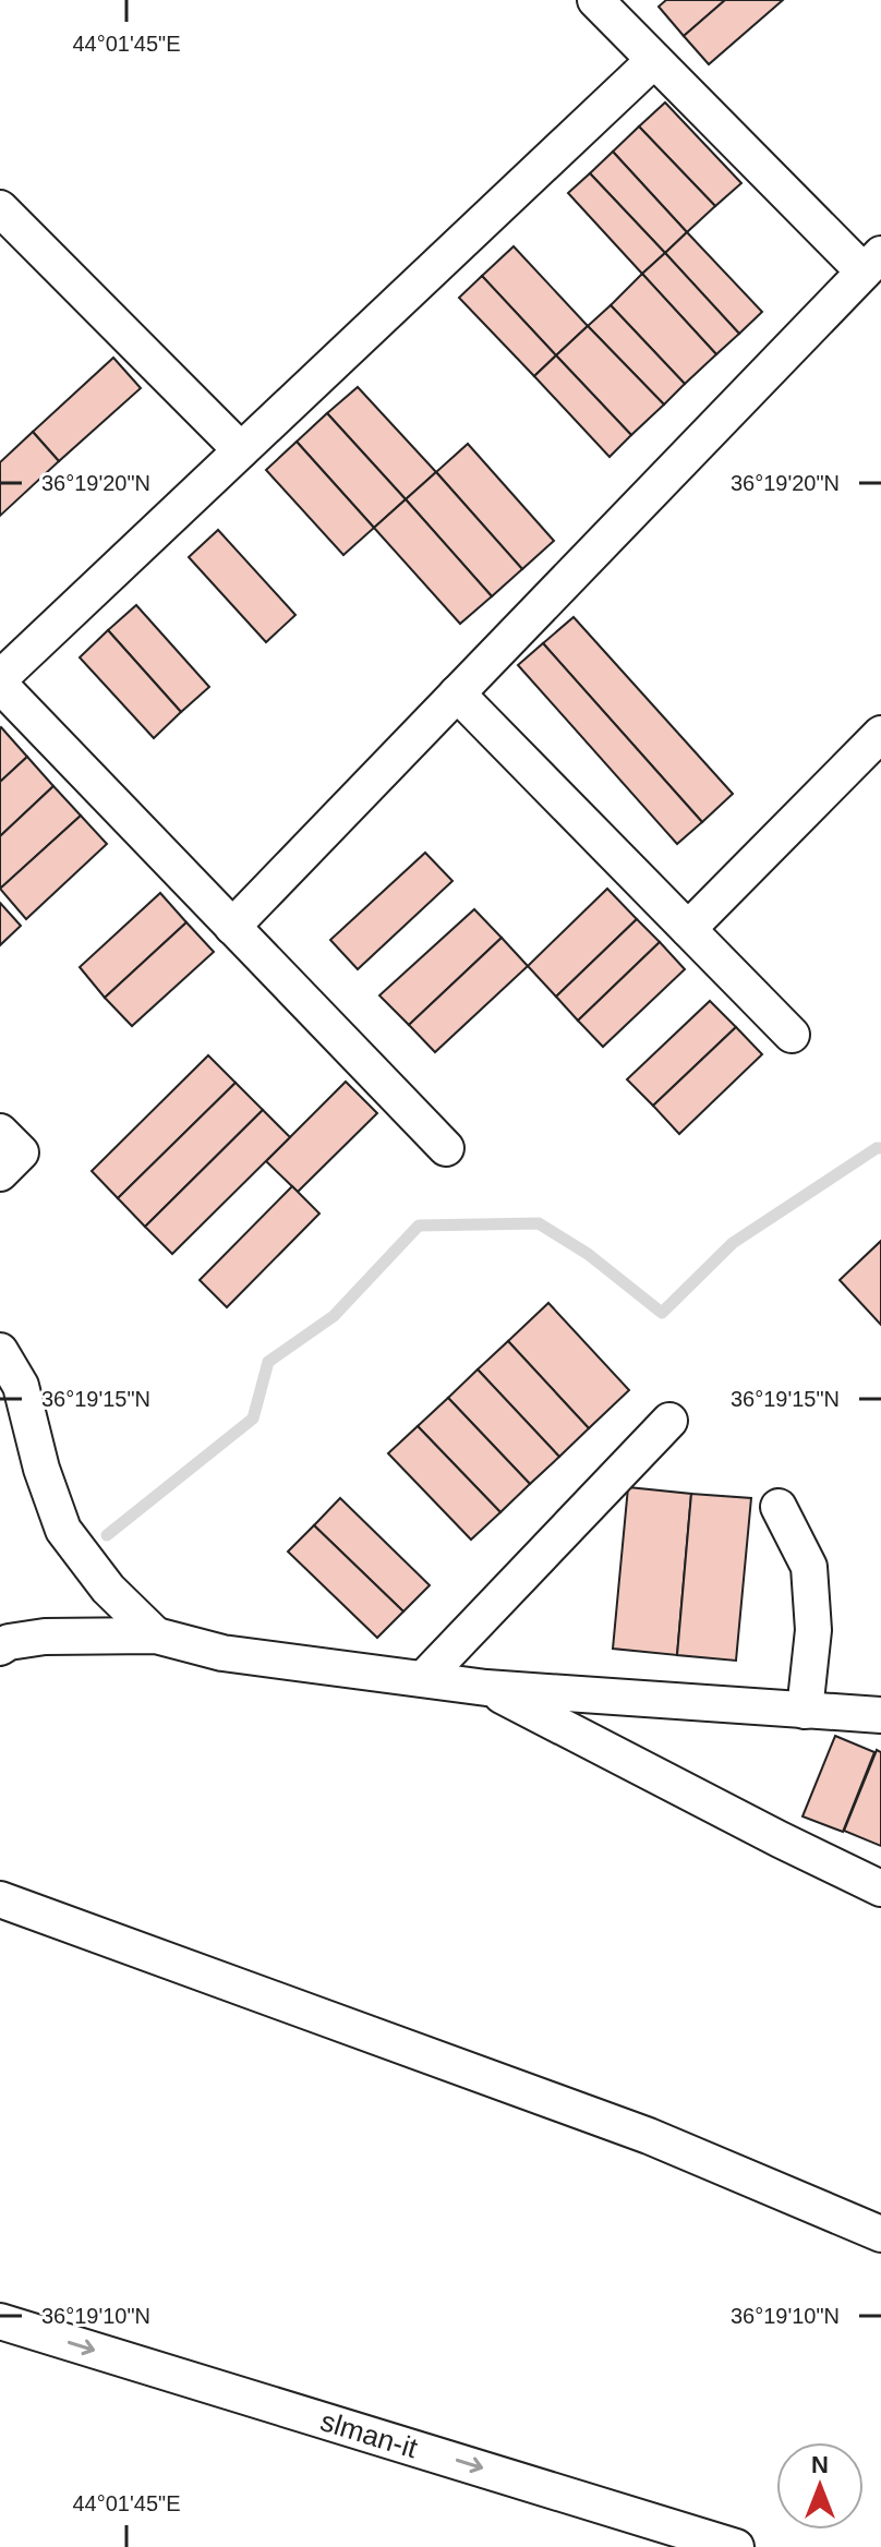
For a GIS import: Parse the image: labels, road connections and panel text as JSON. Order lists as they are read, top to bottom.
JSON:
{
  "streets": {
    "street": ["slman-it"]
  },
  "one_way": ["slman-it"],
  "north": "top",
  "coordinates": [
    "44°01'45\"E",
    "36°19'20\"N",
    "36°19'15\"N",
    "36°19'10\"N"
  ]
}
